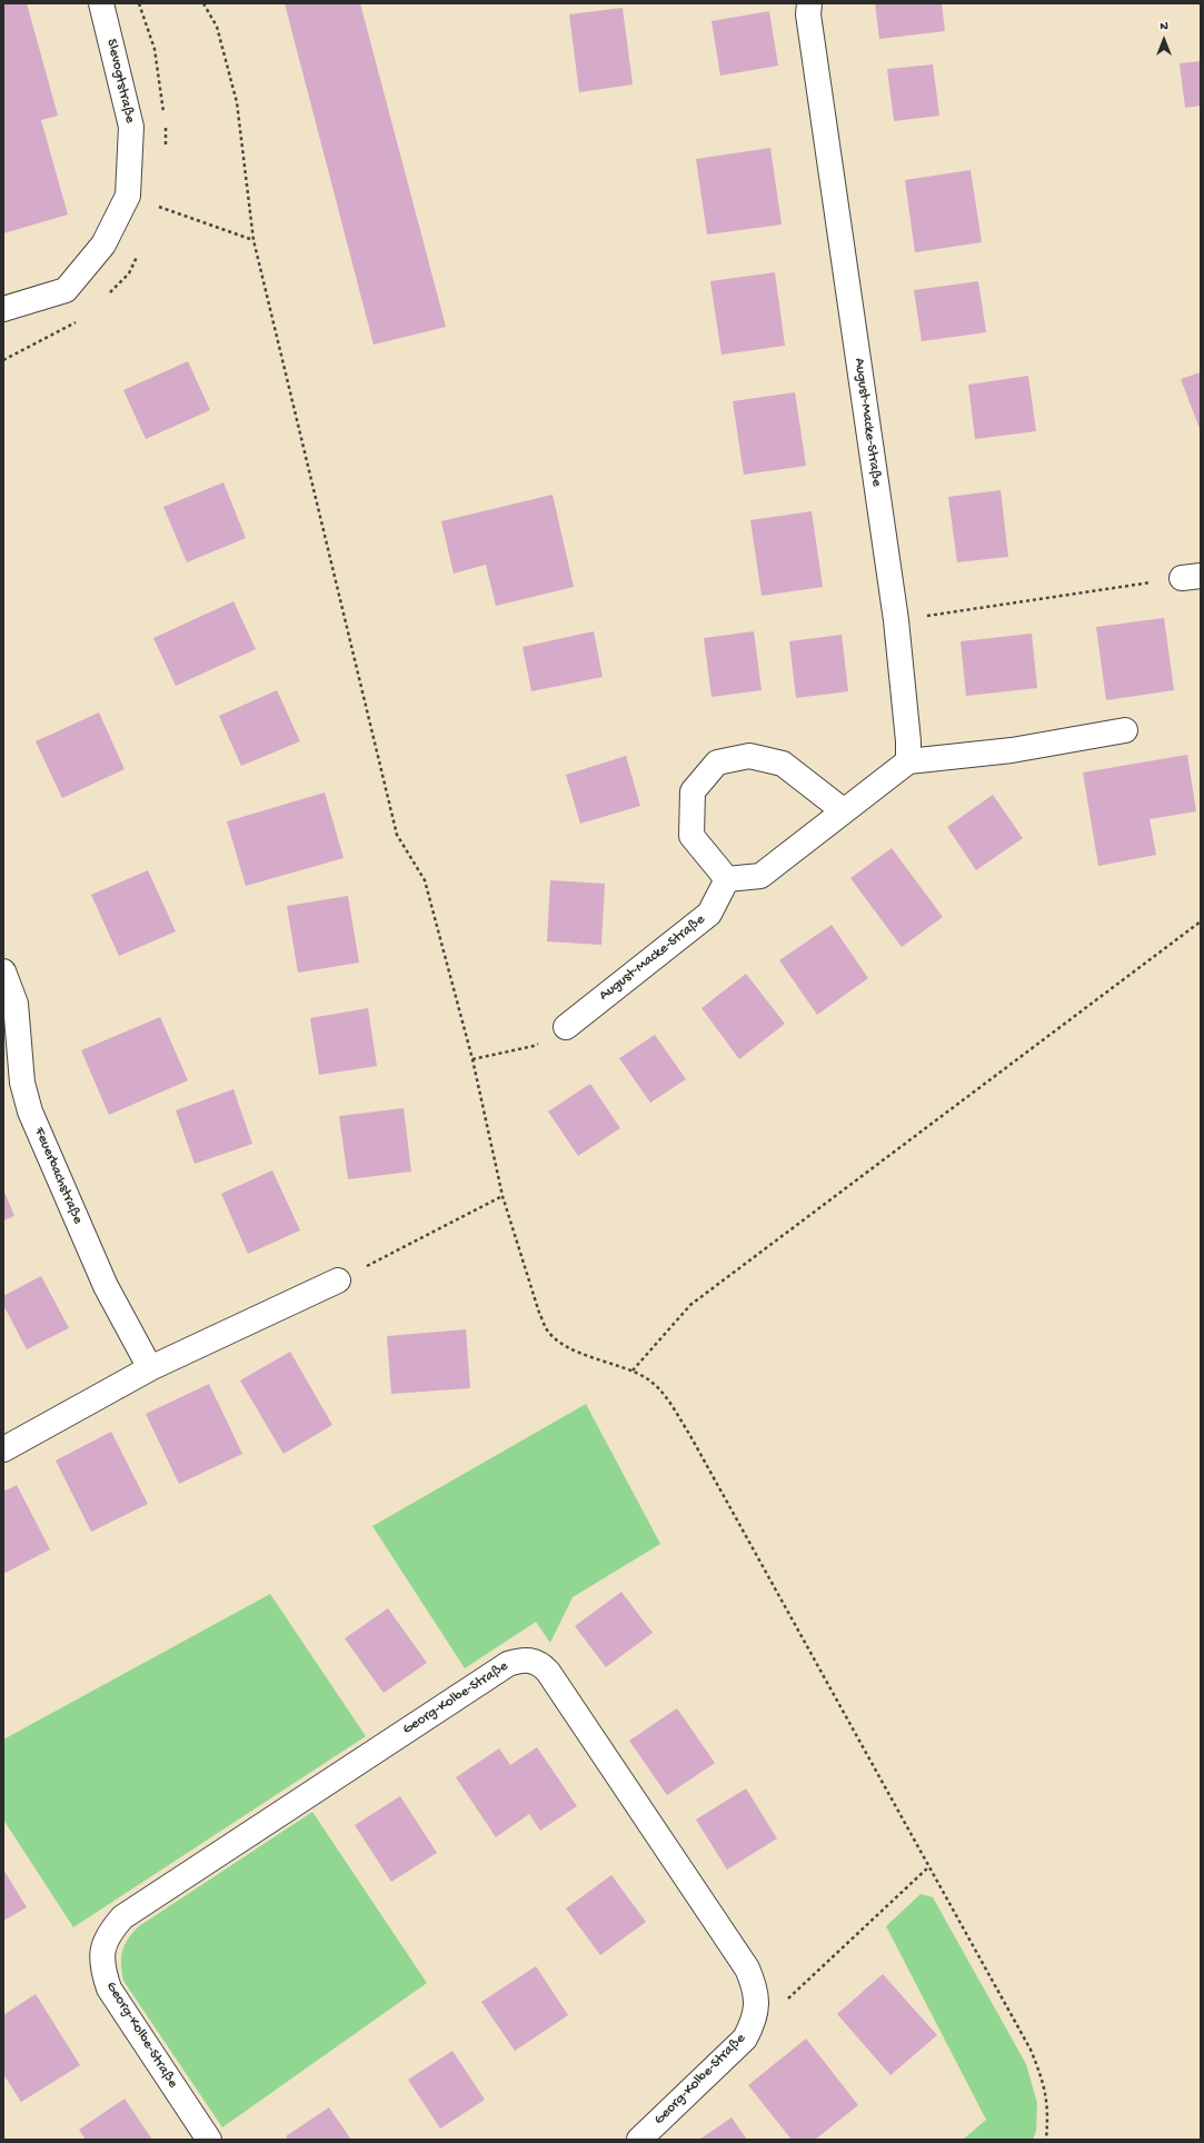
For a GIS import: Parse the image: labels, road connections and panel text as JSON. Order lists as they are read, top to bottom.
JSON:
{
  "streets": {
    "street": [
      "Slevogtstraße",
      "August-Macke-Straße",
      "Feuerbachstraße",
      "Georg-Kolbe-Straße"
    ]
  },
  "north": "top"
}
